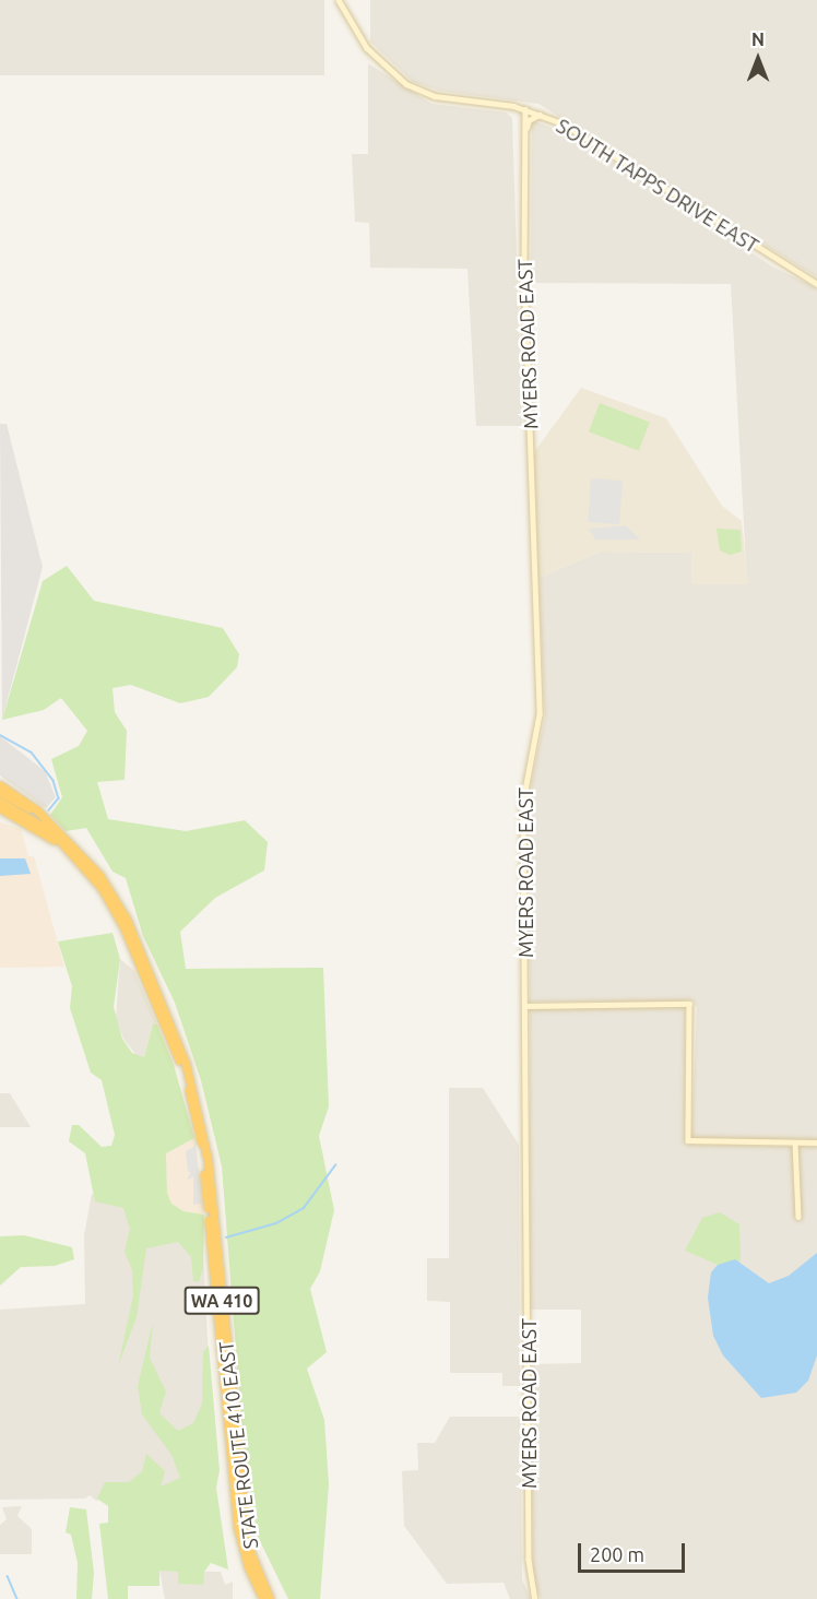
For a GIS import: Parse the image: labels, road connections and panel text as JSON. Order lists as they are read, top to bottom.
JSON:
{
  "streets": {
    "highway": ["WA 410", "STATE ROUTE 410 EAST"],
    "street": ["SOUTH TAPPS DRIVE EAST", "MYERS ROAD EAST"]
  },
  "crossings": [
    ["SOUTH TAPPS DRIVE EAST", "MYERS ROAD EAST"],
    ["WA 410", "STATE ROUTE 410 EAST"]
  ],
  "scale_bar": "200 m",
  "north": "top"
}
